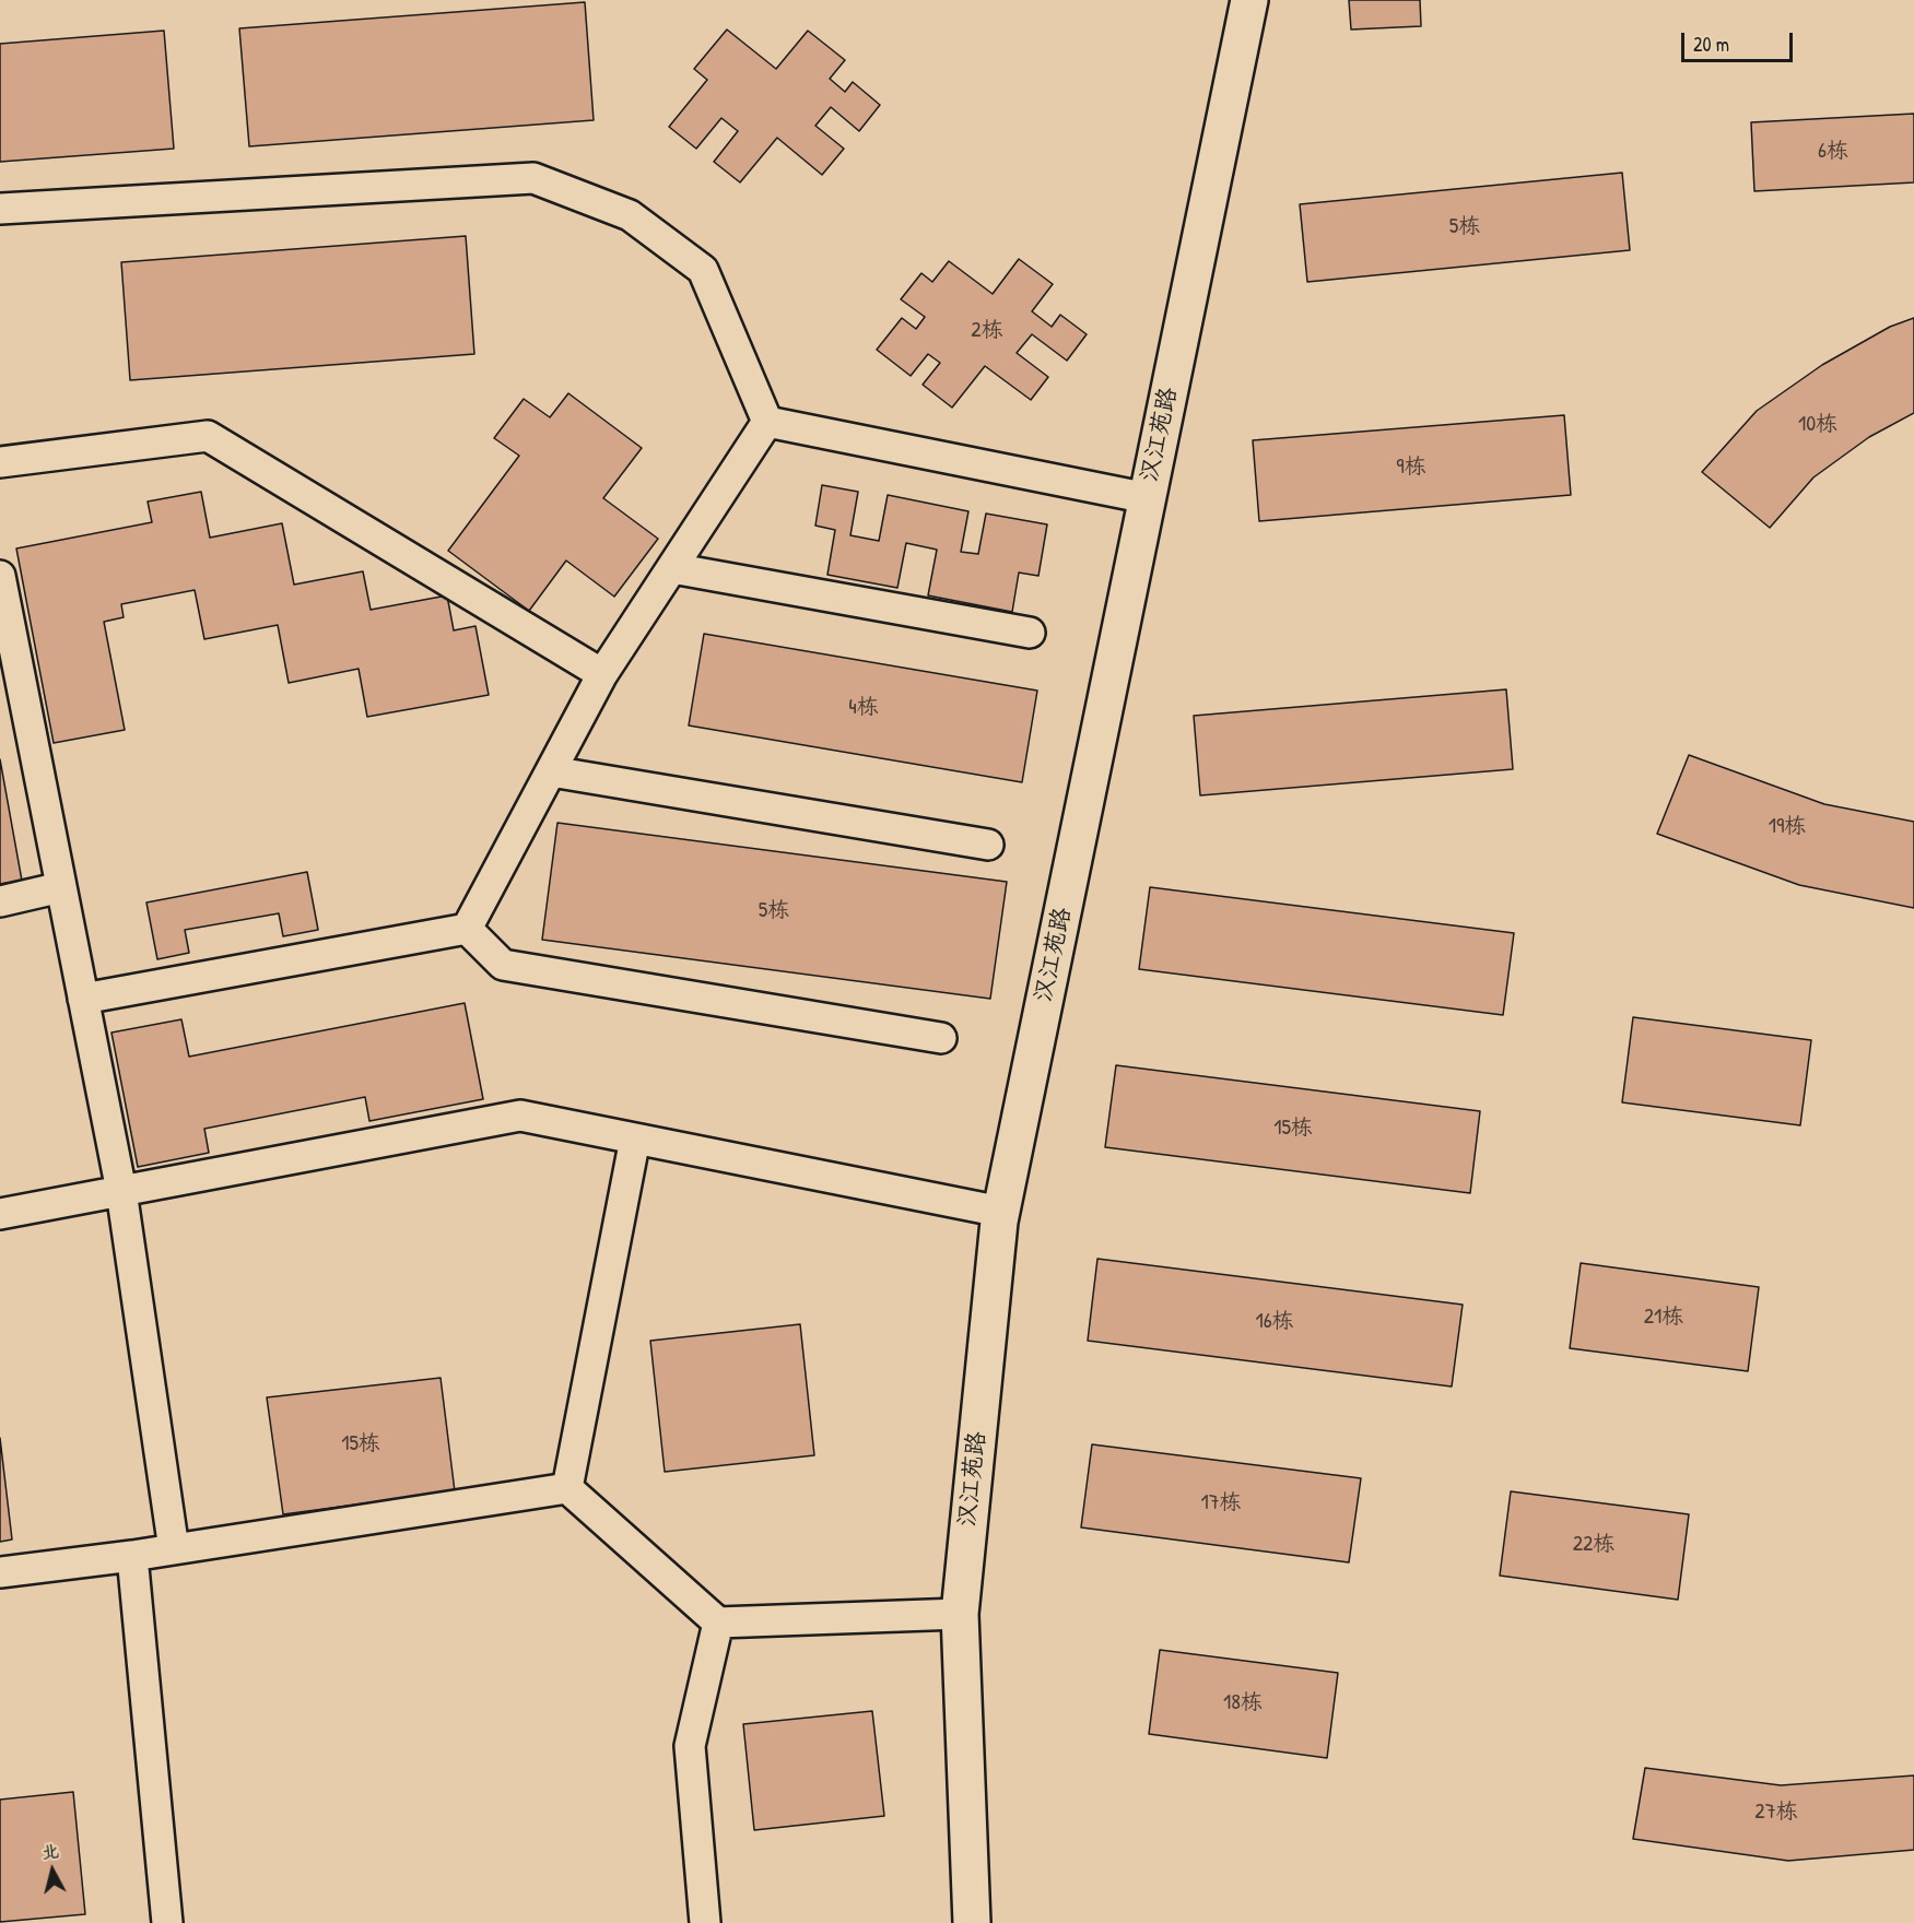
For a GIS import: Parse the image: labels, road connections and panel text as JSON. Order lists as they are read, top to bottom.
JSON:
{
  "streets": {
    "street": ["汉江苑路"]
  },
  "house_numbers": [
    "6栋",
    "5栋",
    "2栋",
    "10栋",
    "9栋",
    "4栋",
    "19栋",
    "5栋",
    "15栋",
    "21栋",
    "16栋",
    "15栋",
    "17栋",
    "22栋",
    "18栋",
    "27栋"
  ],
  "scale_bar": "20 m",
  "north": "top"
}
